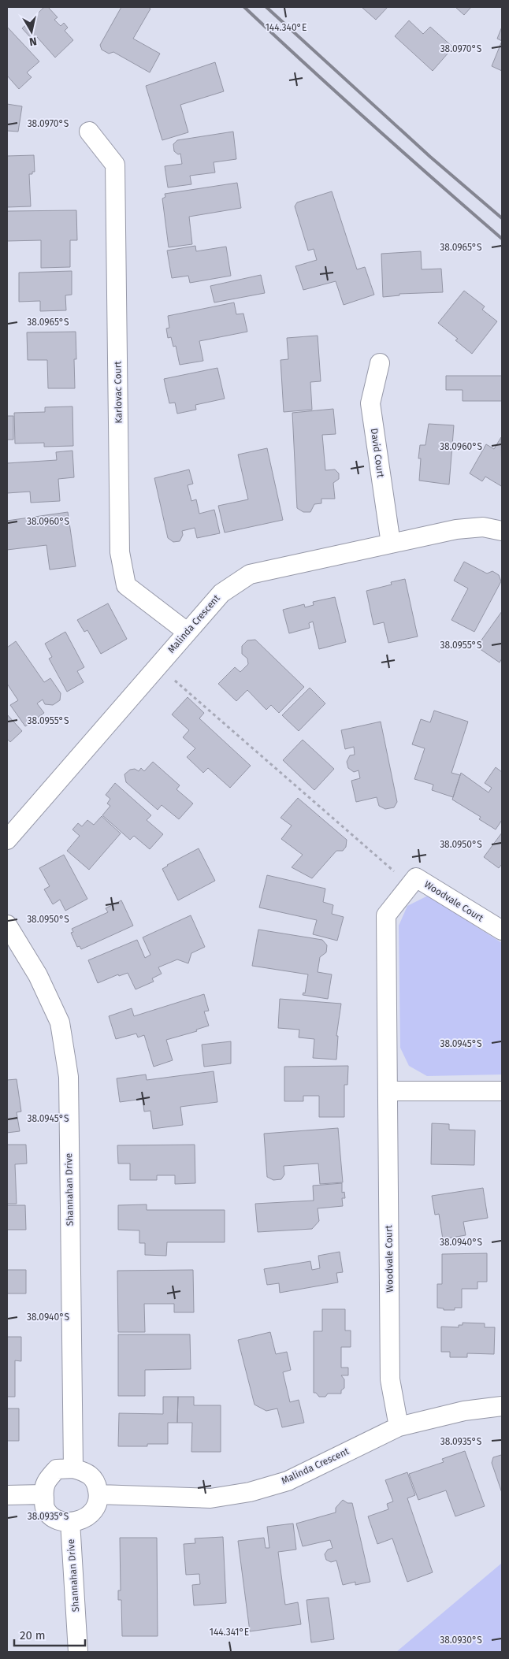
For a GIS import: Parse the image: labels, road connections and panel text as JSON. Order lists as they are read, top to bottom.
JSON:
{
  "streets": {
    "street": [
      "Karlovac Court",
      "David Court",
      "Malinda Crescent",
      "Woodvale Court",
      "Shannahan Drive"
    ]
  },
  "crossings": [
    ["Karlovac Court", "Malinda Crescent"],
    ["David Court", "Malinda Crescent"],
    ["Malinda Crescent", "Woodvale Court"],
    ["Malinda Crescent", "Shannahan Drive"]
  ],
  "scale_bar": "20 m",
  "north": "bottom",
  "coordinates": [
    "144.340°E",
    "38.0970°S",
    "38.0965°S",
    "38.0960°S",
    "38.0955°S",
    "38.0950°S",
    "38.0945°S",
    "38.0940°S",
    "38.0935°S",
    "144.341°E",
    "38.0930°S"
  ]
}
